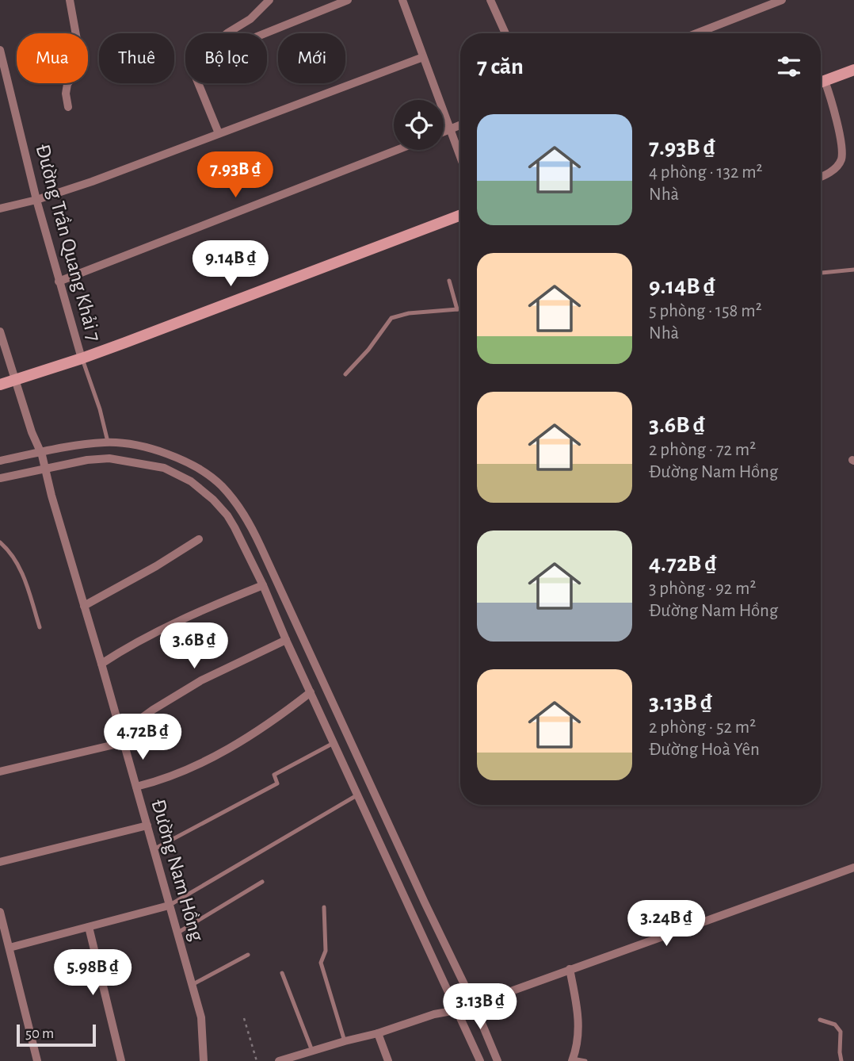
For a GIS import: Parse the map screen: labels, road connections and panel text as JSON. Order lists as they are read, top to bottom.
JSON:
{
  "streets": {
    "street": ["Đường Trần Quang Khải 7", "Đường Nam Hồng"]
  },
  "scale_bar": "50 m",
  "page": {
    "chip": [
      "Mua",
      "Thuê",
      "Bộ lọc",
      "Mới"
    ],
    "heading": "7 căn",
    "list": [
      {
        "name": "7.93B ₫",
        "note": "4 phòng · 132 m² · Nhà"
      },
      {
        "name": "9.14B ₫",
        "note": "5 phòng · 158 m² · Nhà"
      },
      {
        "name": "3.6B ₫",
        "note": "2 phòng · 72 m² · Đường Nam Hồng"
      },
      {
        "name": "4.72B ₫",
        "note": "3 phòng · 92 m² · Đường Nam Hồng"
      },
      {
        "name": "3.13B ₫",
        "note": "2 phòng · 52 m² · Đường Hoà Yên"
      }
    ],
    "price": [
      "7.93B ₫",
      "9.14B ₫",
      "3.6B ₫",
      "4.72B ₫",
      "3.24B ₫",
      "5.98B ₫",
      "3.13B ₫"
    ],
    "scale": "50 m"
  }
}
